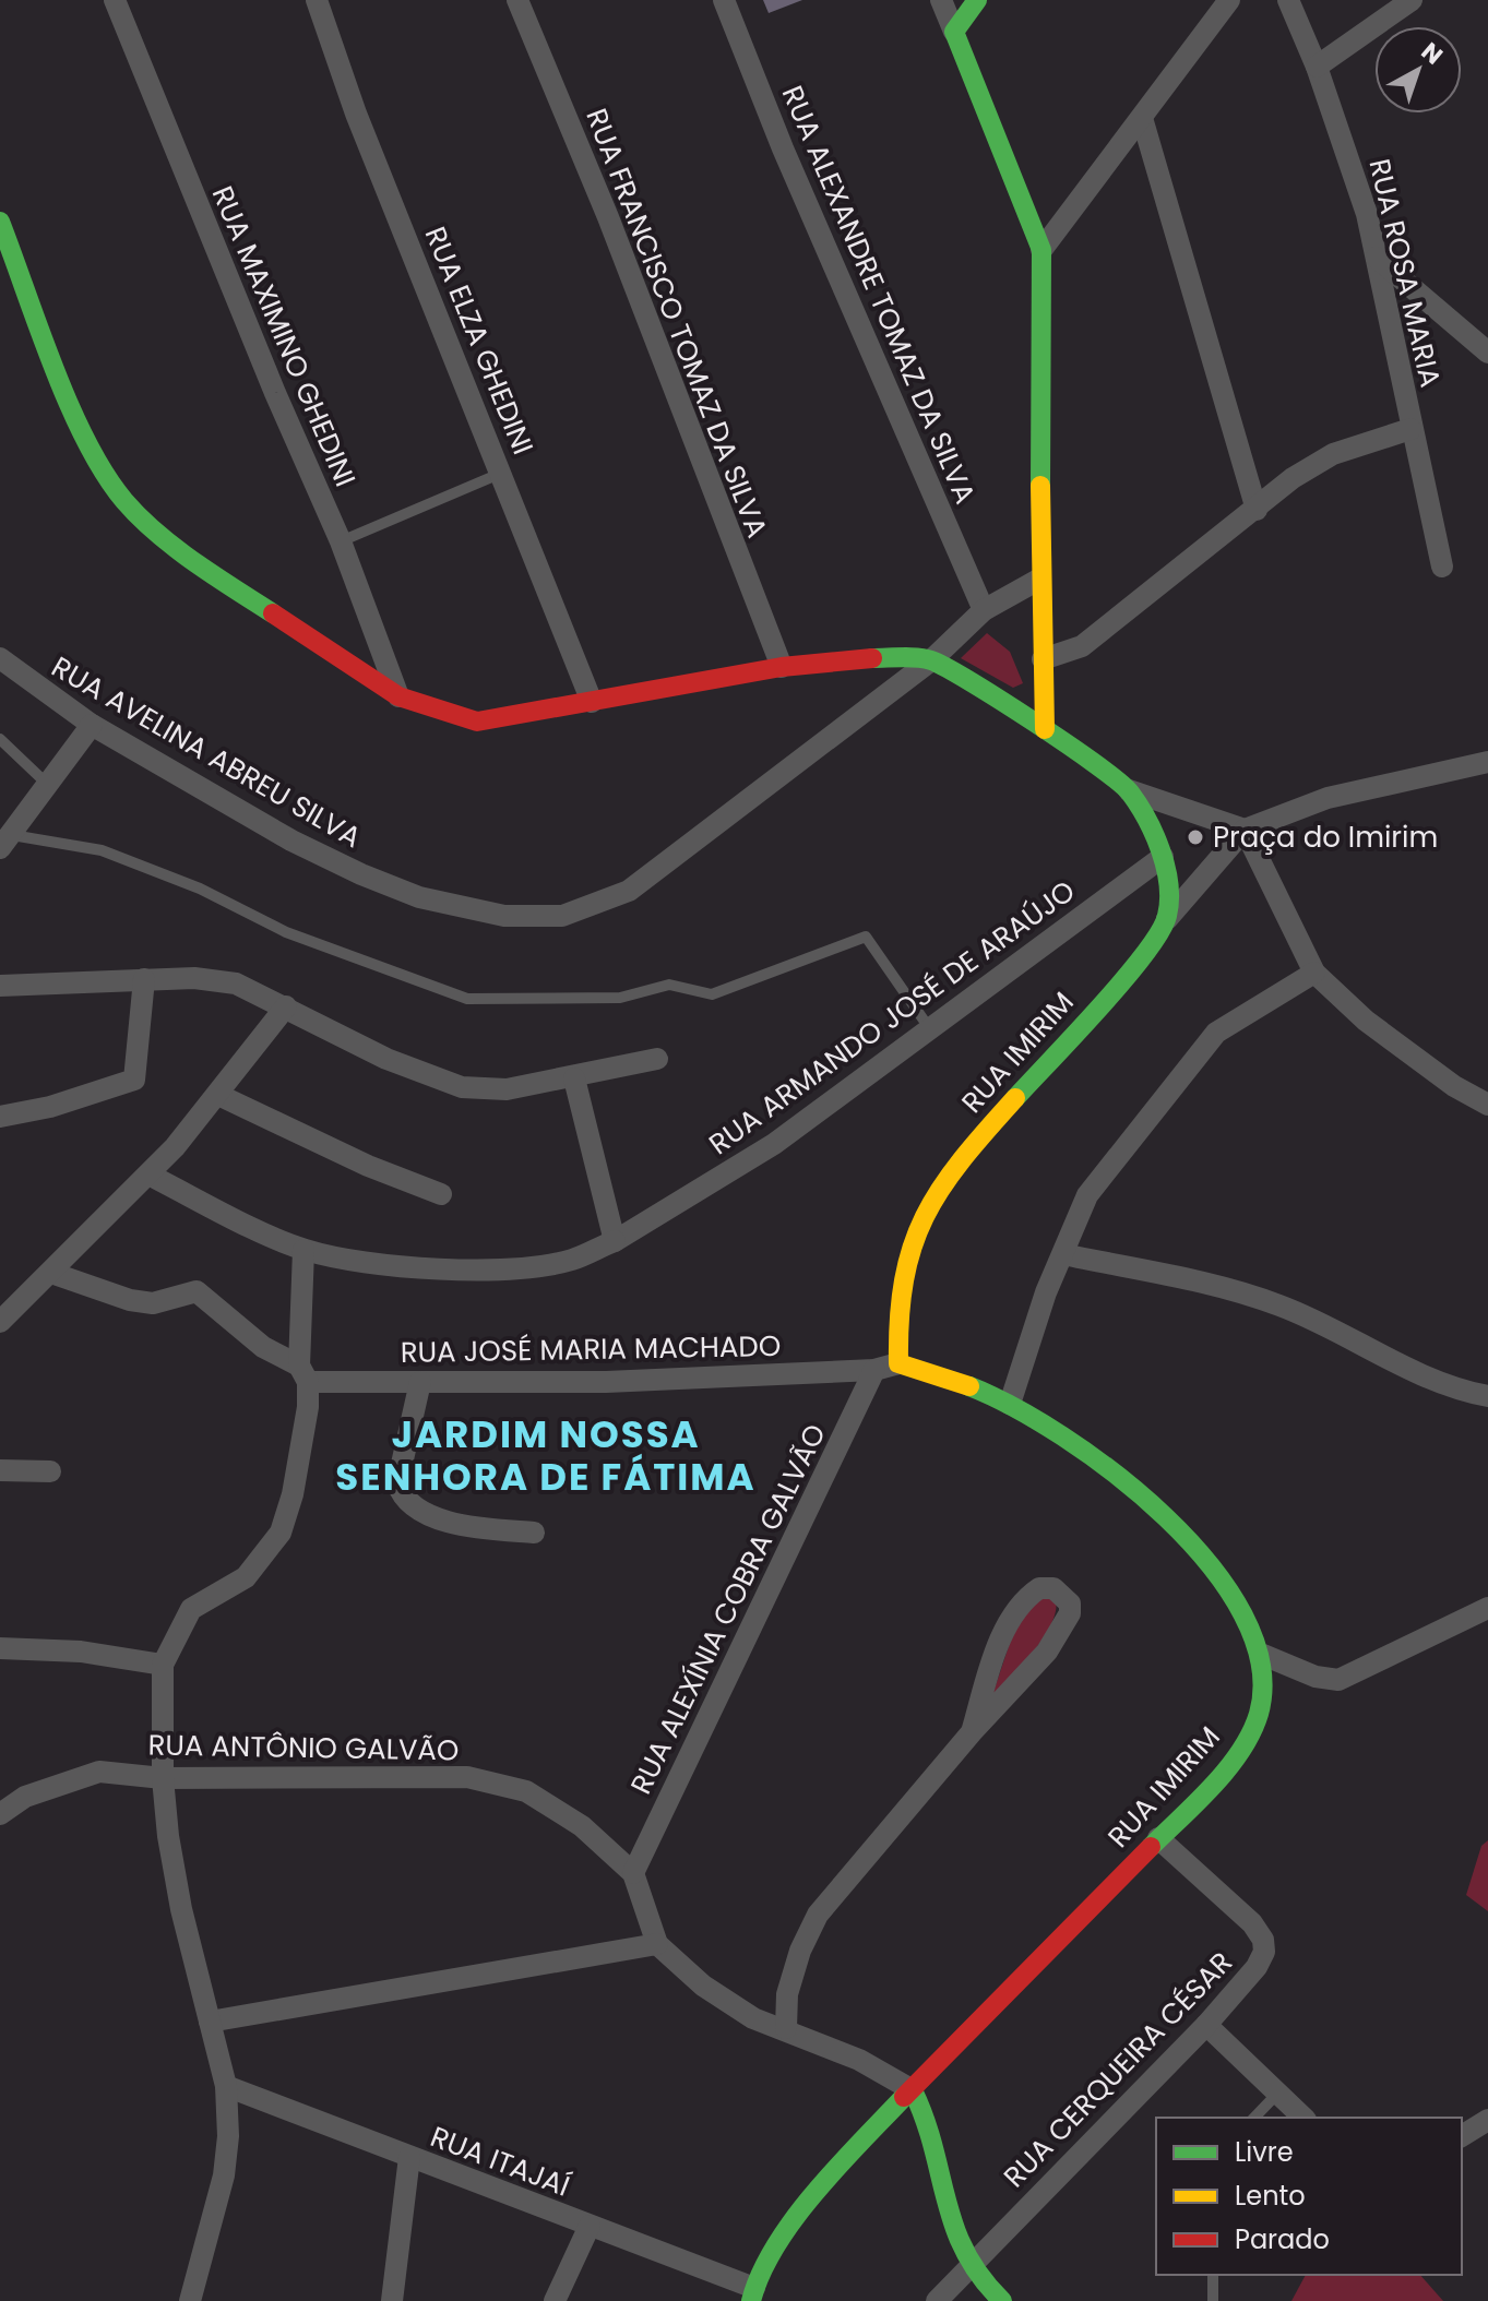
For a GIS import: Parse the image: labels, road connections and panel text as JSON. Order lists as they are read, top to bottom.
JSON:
{
  "streets": {
    "street": [
      "RUA ROSA MARIA",
      "RUA ALEXANDRE TOMAZ DA SILVA",
      "RUA FRANCISCO TOMAZ DA SILVA",
      "RUA MAXIMINO GHEDINI",
      "RUA ELZA GHEDINI",
      "RUA AVELINA ABREU SILVA",
      "RUA ARMANDO JOSÉ DE ARAÚJO",
      "RUA IMIRIM",
      "RUA JOSÉ MARIA MACHADO",
      "RUA ALEXÍNIA COBRA GALVÃO",
      "RUA ANTÔNIO GALVÃO",
      "RUA CERQUEIRA CÉSAR",
      "RUA ITAJAÍ"
    ]
  },
  "crossings": [
    ["RUA ALEXANDRE TOMAZ DA SILVA", "RUA AVELINA ABREU SILVA"],
    ["RUA IMIRIM", "RUA JOSÉ MARIA MACHADO"],
    ["RUA IMIRIM", "RUA ALEXÍNIA COBRA GALVÃO"],
    ["RUA IMIRIM", "RUA CERQUEIRA CÉSAR"],
    ["RUA IMIRIM", "RUA ITAJAÍ"],
    ["RUA JOSÉ MARIA MACHADO", "RUA ALEXÍNIA COBRA GALVÃO"],
    ["RUA ALEXÍNIA COBRA GALVÃO", "RUA ANTÔNIO GALVÃO"]
  ],
  "districts": ["JARDIM NOSSA SENHORA DE FÁTIMA"],
  "places": ["Praça do Imirim"],
  "legend": ["Livre", "Lento", "Parado"],
  "north": "top right"
}
